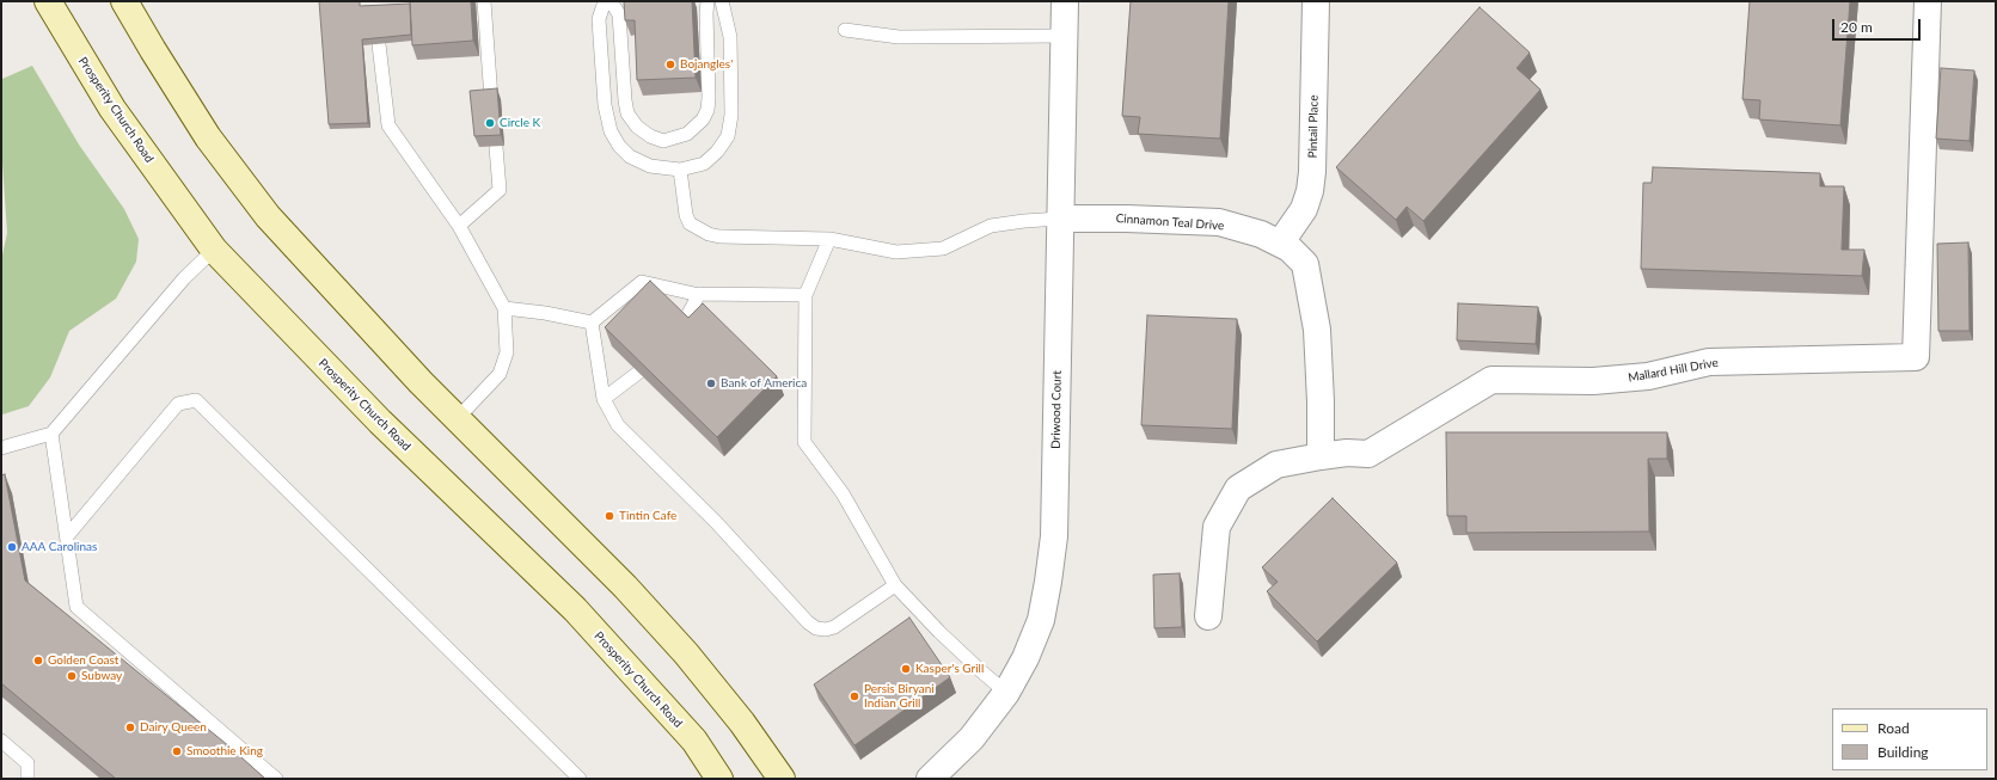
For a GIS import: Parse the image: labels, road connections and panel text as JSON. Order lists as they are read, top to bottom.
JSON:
{
  "streets": {
    "main road": ["Prosperity Church Road"],
    "street": [
      "Pintail Place",
      "Cinnamon Teal Drive",
      "Mallard Hill Drive",
      "Driwood Court"
    ]
  },
  "crossings": [
    ["Pintail Place", "Cinnamon Teal Drive"],
    ["Cinnamon Teal Drive", "Mallard Hill Drive"],
    ["Cinnamon Teal Drive", "Driwood Court"]
  ],
  "places": [
    "Bojangles'",
    "Circle K",
    "Bank of America",
    "Tintin Cafe",
    "AAA Carolinas",
    "Golden Coast",
    "Kasper's Grill",
    "Subway",
    "Persis Biryani Indian Grill",
    "Dairy Queen",
    "Smoothie King"
  ],
  "legend": ["Road", "Building"],
  "scale_bar": "20 m"
}
